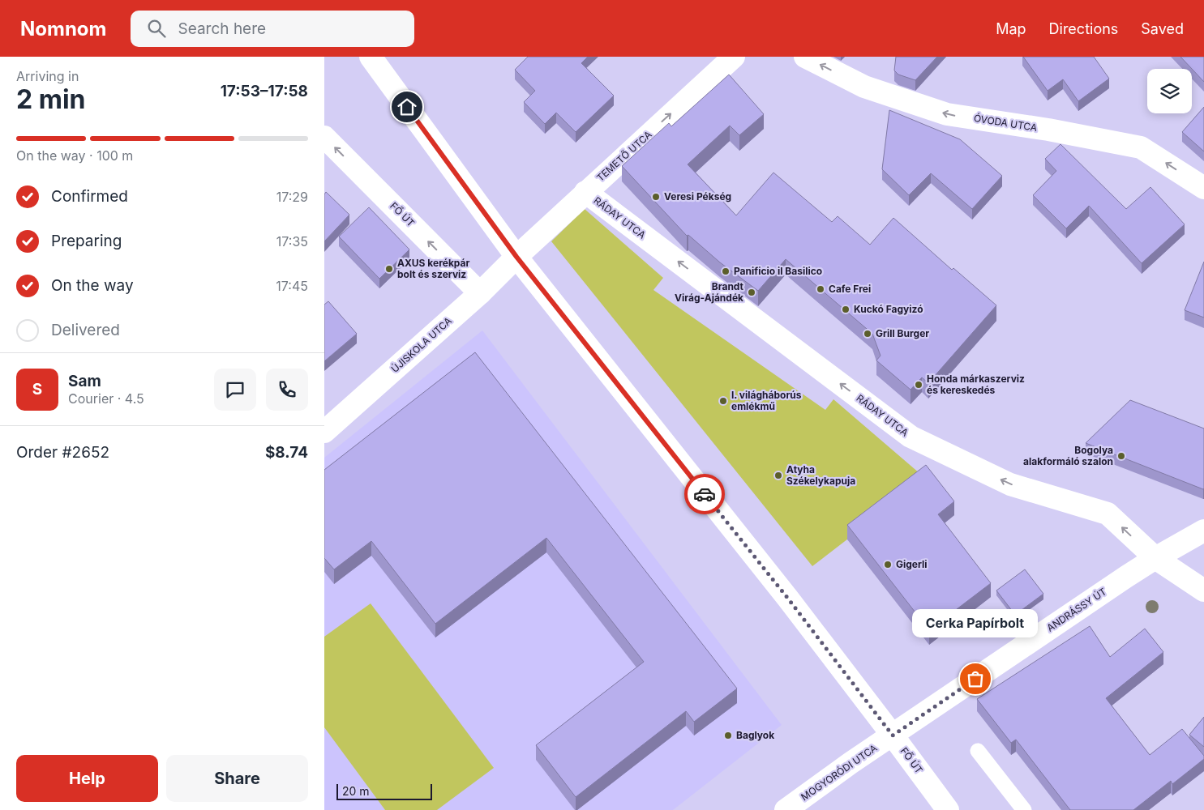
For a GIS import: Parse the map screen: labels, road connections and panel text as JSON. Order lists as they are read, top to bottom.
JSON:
{
  "streets": {
    "street": [
      "ÓVODA UTCA",
      "TEMETŐ UTCA",
      "FŐ ÚT",
      "RÁDAY UTCA",
      "ÚJISKOLA UTCA",
      "ANDRÁSSY ÚT",
      "MOGYORÓDI UTCA"
    ]
  },
  "crossings": [
    ["TEMETŐ UTCA", "FŐ ÚT"],
    ["TEMETŐ UTCA", "RÁDAY UTCA"],
    ["TEMETŐ UTCA", "ÚJISKOLA UTCA"],
    ["FŐ ÚT", "ÚJISKOLA UTCA"],
    ["FŐ ÚT", "ANDRÁSSY ÚT"],
    ["FŐ ÚT", "MOGYORÓDI UTCA"],
    ["RÁDAY UTCA", "ANDRÁSSY ÚT"],
    ["ANDRÁSSY ÚT", "MOGYORÓDI UTCA"]
  ],
  "one_way": ["ÓVODA UTCA", "TEMETŐ UTCA", "RÁDAY UTCA"],
  "places": [
    "Veresi Pékség",
    "AXUS kerékpár bolt és szerviz",
    "Panificio il Basilico",
    "Cafe Frei",
    "Brandt Virág-Ajándék",
    "Kuckó Fagyizó",
    "Grill Burger",
    "Honda márkaszerviz és kereskedés",
    "I. világháborús emlékmű",
    "Bogolya alakformáló szalon",
    "Atyha Székelykapuja",
    "Gigerli",
    "Cerka Papírbolt",
    "Baglyok"
  ],
  "scale_bar": "20 m",
  "page": {
    "header": "Nomnom",
    "search": "Search here",
    "nav": ["Map", "Directions", "Saved"],
    "heading": ["2 min", "Arriving in", "17:53–17:58"],
    "panel": [
      "Sam",
      "Courier · 4.5",
      "Order #2652",
      "$8.74"
    ],
    "bar": "On the way · 100 m",
    "list": [
      ["Confirmed", "17:29"],
      ["Preparing", "17:35"],
      ["On the way", "17:45"],
      "Delivered"
    ],
    "round": "S",
    "bubble": "Cerka Papírbolt",
    "buttons": ["Help", "Share"],
    "scale": "20 m"
  }
}
